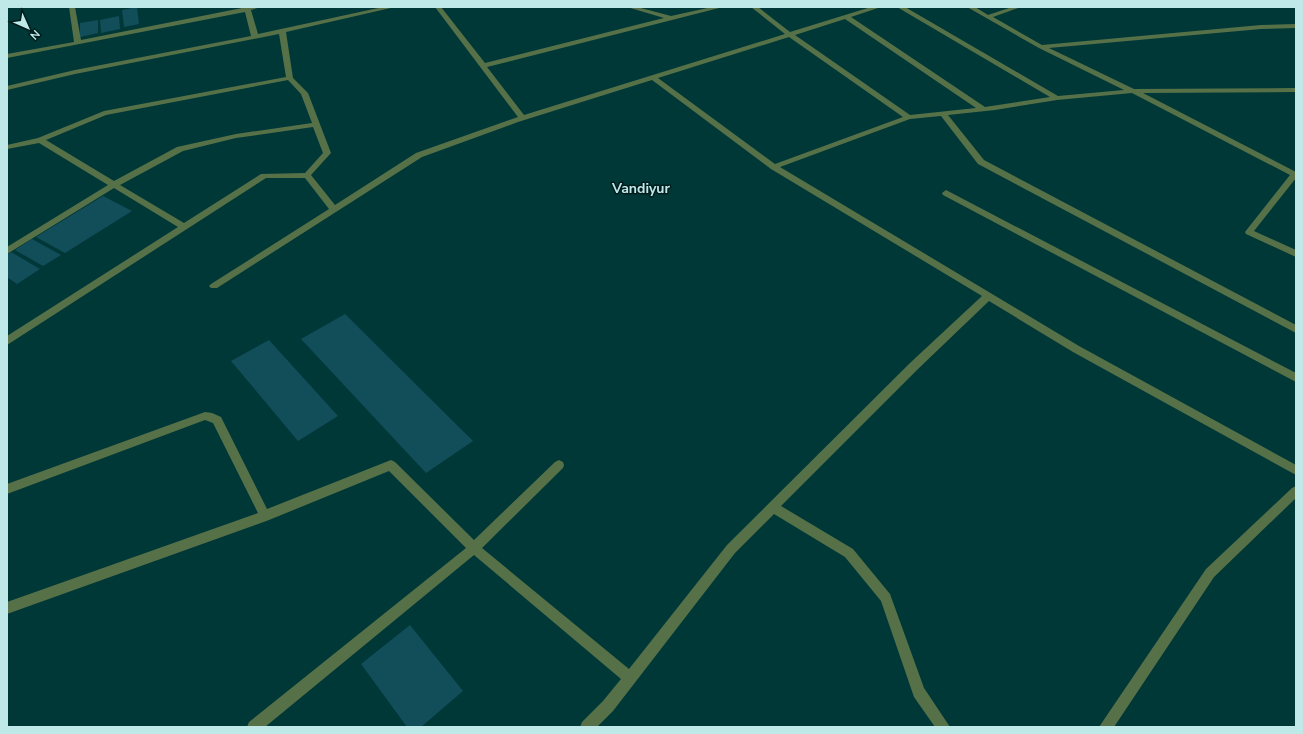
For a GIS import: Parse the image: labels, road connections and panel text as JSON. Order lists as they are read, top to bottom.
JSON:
{
  "districts": ["Vandiyur"],
  "north": "bottom right"
}
